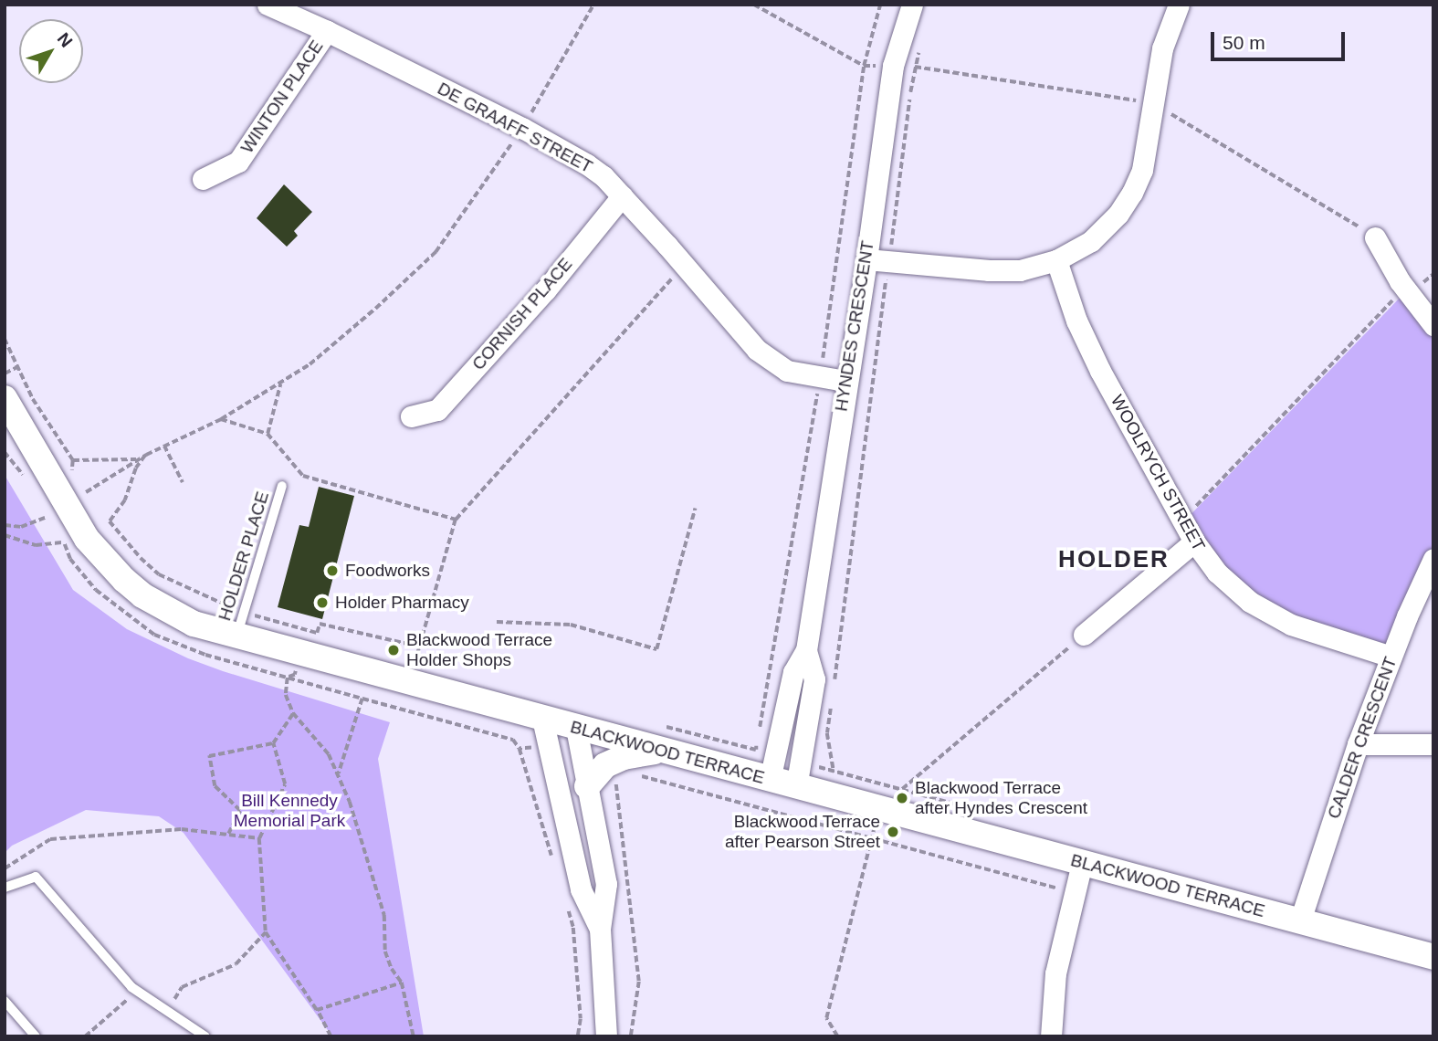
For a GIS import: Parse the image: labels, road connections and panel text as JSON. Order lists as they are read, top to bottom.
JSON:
{
  "streets": {
    "street": [
      "WINTON PLACE",
      "DE GRAAFF STREET",
      "CORNISH PLACE",
      "HYNDES CRESCENT",
      "WOOLRYCH STREET",
      "CALDER CRESCENT",
      "BLACKWOOD TERRACE"
    ],
    "lane": ["HOLDER PLACE"]
  },
  "crossings": [
    ["WINTON PLACE", "DE GRAAFF STREET"],
    ["DE GRAAFF STREET", "CORNISH PLACE"],
    ["DE GRAAFF STREET", "HYNDES CRESCENT"],
    ["HYNDES CRESCENT", "BLACKWOOD TERRACE"],
    ["WOOLRYCH STREET", "CALDER CRESCENT"],
    ["HOLDER PLACE", "BLACKWOOD TERRACE"],
    ["CALDER CRESCENT", "BLACKWOOD TERRACE"]
  ],
  "districts": ["HOLDER"],
  "parks": ["Bill Kennedy Memorial Park"],
  "places": [
    "Foodworks",
    "Holder Pharmacy",
    "Blackwood Terrace Holder Shops",
    "Blackwood Terrace after Hyndes Crescent",
    "Blackwood Terrace after Pearson Street"
  ],
  "scale_bar": "50 m",
  "north": "top right"
}
